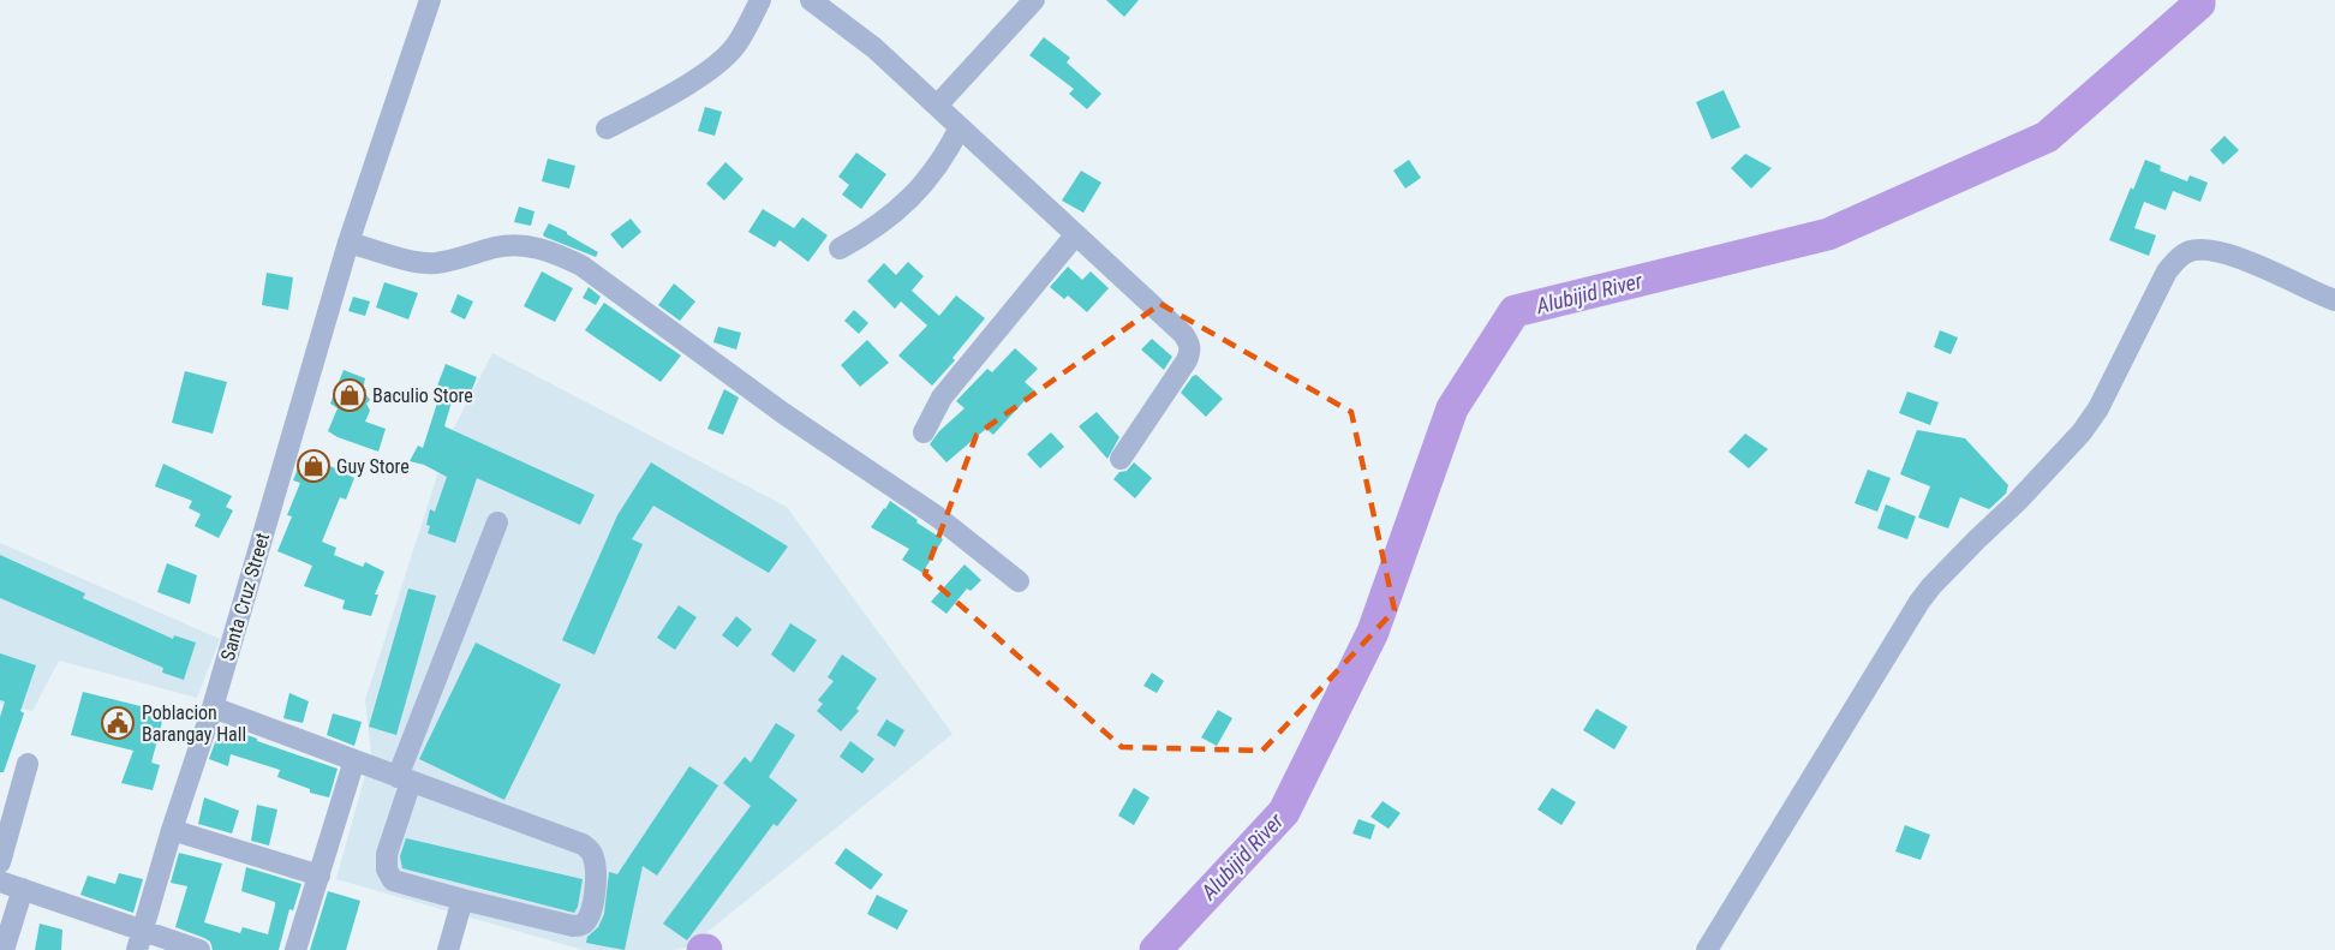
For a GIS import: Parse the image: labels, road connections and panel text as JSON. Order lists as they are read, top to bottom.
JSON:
{
  "streets": {
    "street": ["Santa Cruz Street"]
  },
  "water": ["Alubijid River"],
  "places": {
    "shop": ["Baculio Store", "Guy Store"],
    "public building": ["Poblacion Barangay Hall"]
  }
}
